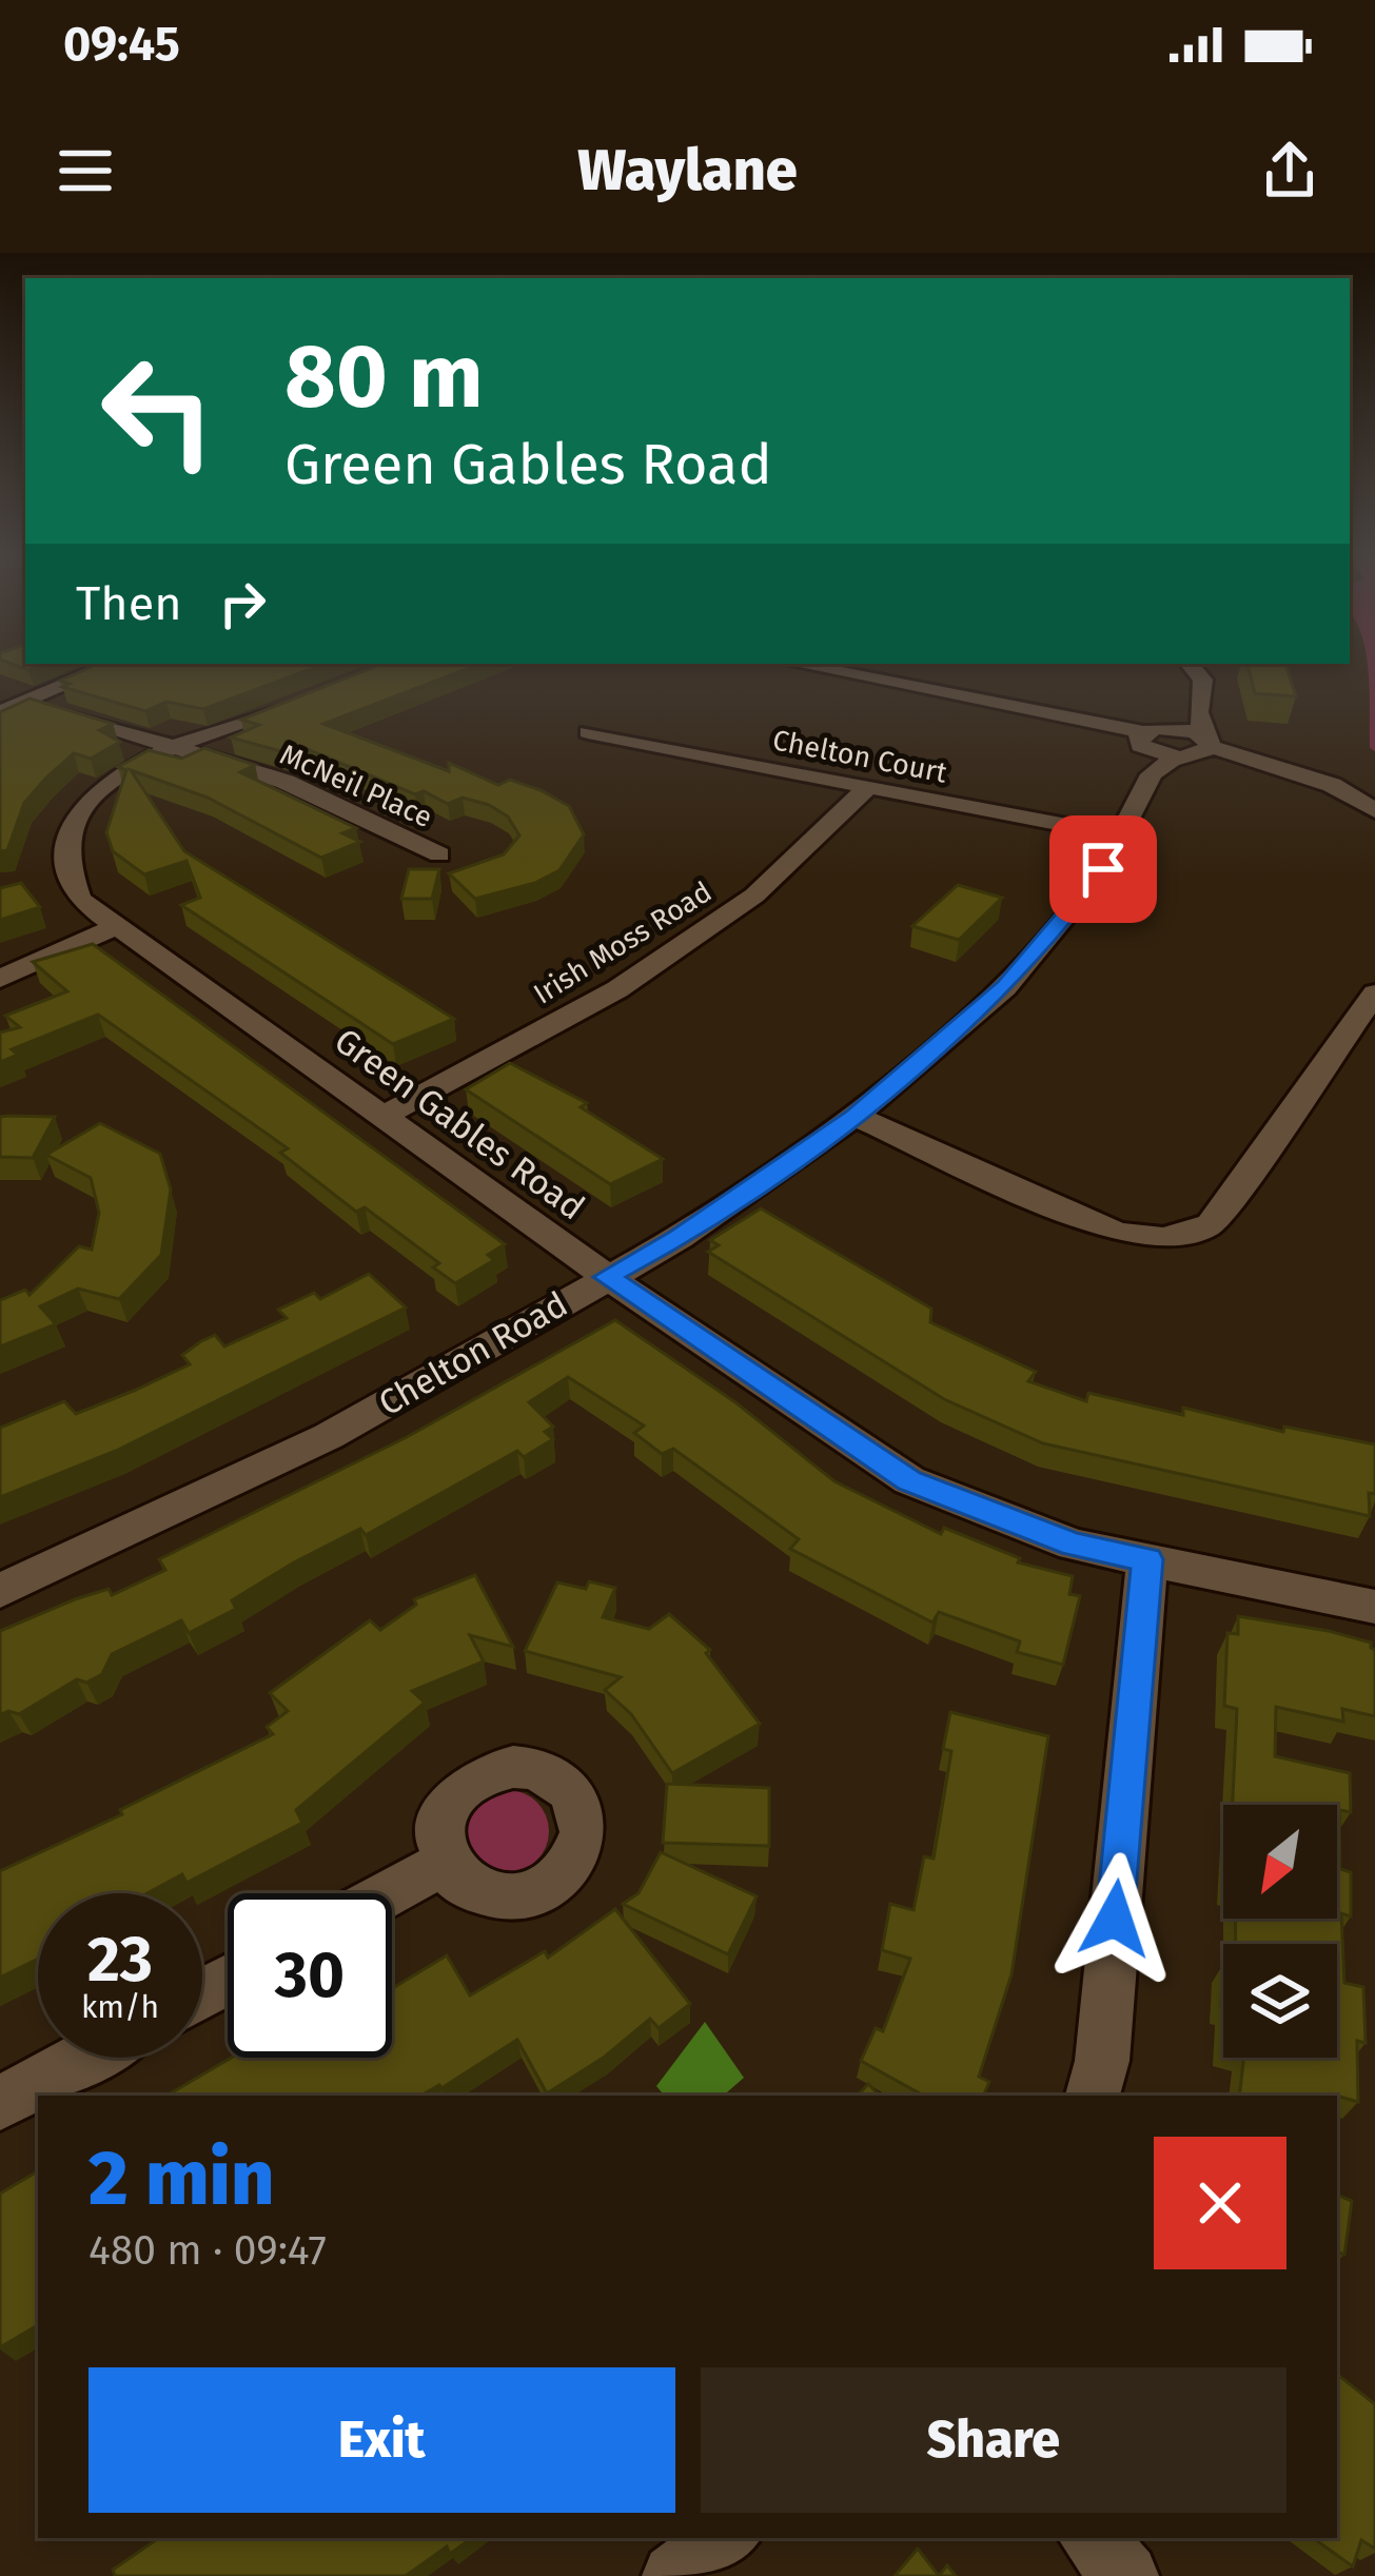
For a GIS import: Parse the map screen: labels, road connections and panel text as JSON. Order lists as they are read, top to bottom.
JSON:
{
  "streets": {
    "street": [
      "Chelton Court",
      "McNeil Place",
      "Irish Moss Road",
      "Green Gables Road",
      "Chelton Road"
    ]
  },
  "crossings": [
    ["Chelton Court", "Irish Moss Road"],
    ["Chelton Court", "Chelton Road"],
    ["McNeil Place", "Green Gables Road"],
    ["Irish Moss Road", "Green Gables Road"],
    ["Green Gables Road", "Chelton Road"]
  ],
  "north": "bottom left",
  "page": {
    "status": "09:45",
    "header": "Waylane",
    "turn": ["80 m", "Green Gables Road"],
    "then": "Then",
    "speed": "23 km/h",
    "limit": "30",
    "heading": ["2 min", "480 m · 09:47"],
    "buttons": ["Exit", "Share"]
  }
}
